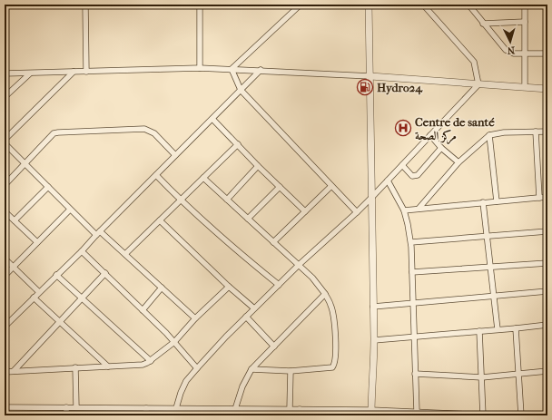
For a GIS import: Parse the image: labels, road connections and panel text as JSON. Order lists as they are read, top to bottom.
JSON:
{
  "places": {
    "fuel station": ["Hydro24"],
    "hospital": ["Centre de santé مركز الصحة"]
  },
  "north": "bottom"
}
